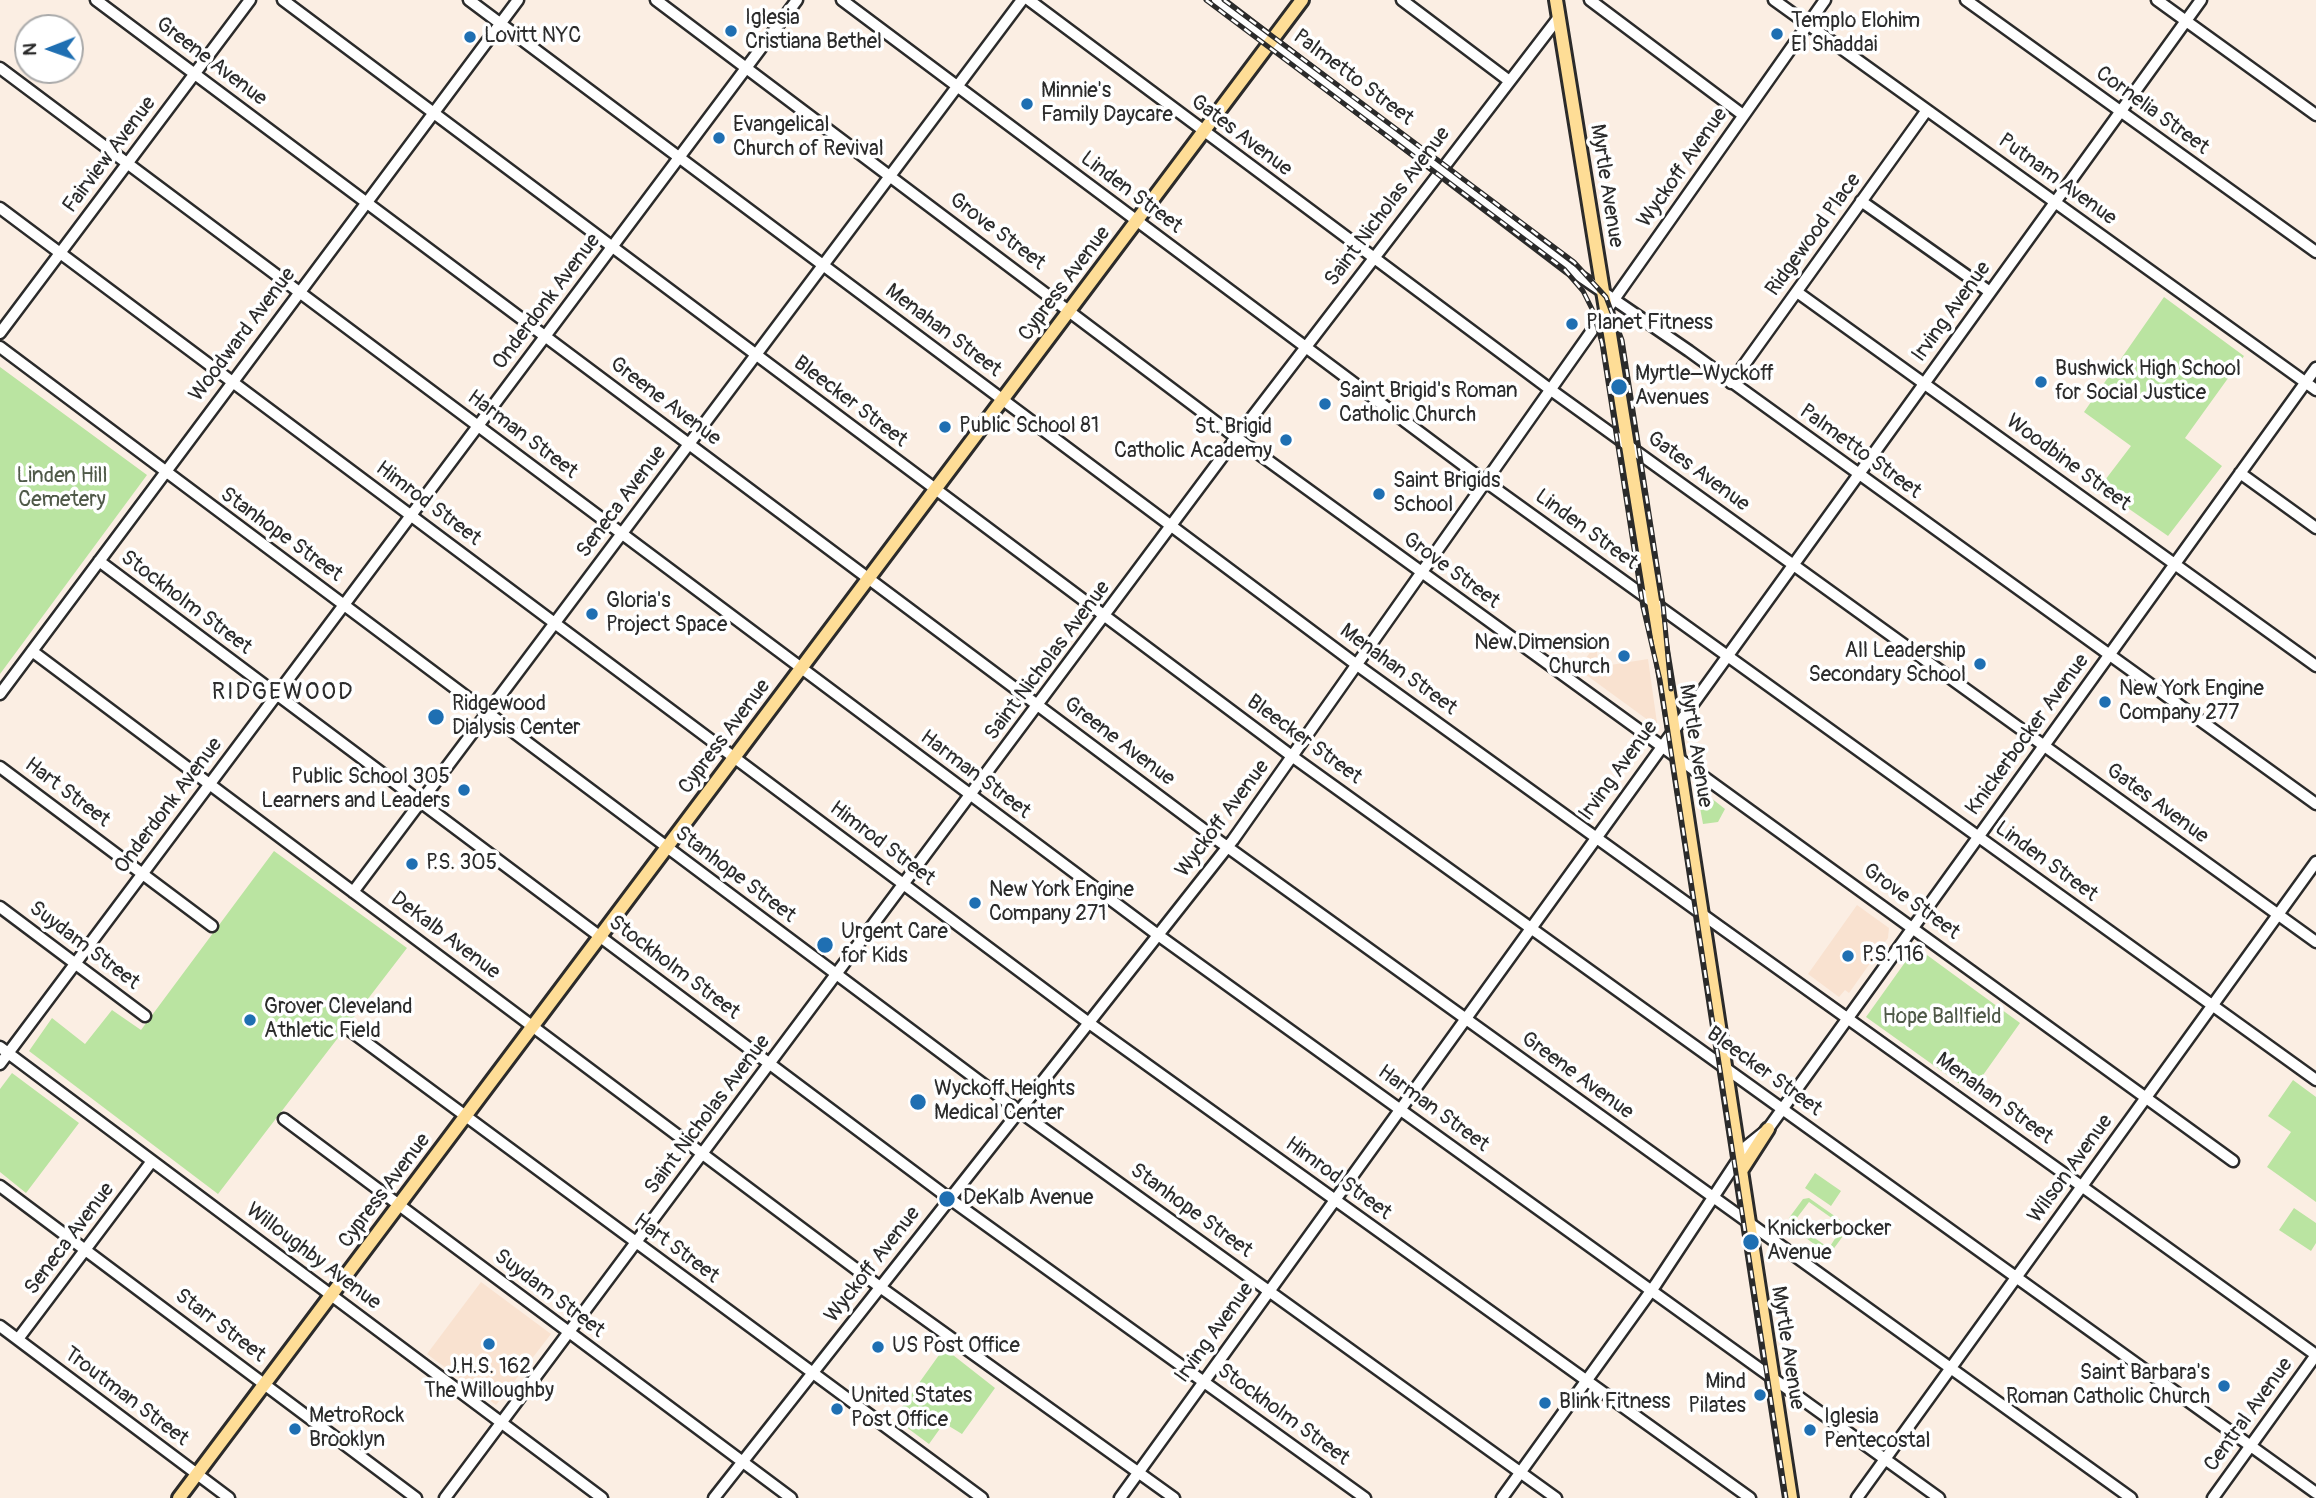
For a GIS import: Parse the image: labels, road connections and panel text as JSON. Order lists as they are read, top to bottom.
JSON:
{
  "streets": {
    "main road": ["Myrtle Avenue", "Cypress Avenue"],
    "street": [
      "Greene Avenue",
      "Palmetto Street",
      "Cornelia Street",
      "Gates Avenue",
      "Fairview Avenue",
      "Wyckoff Avenue",
      "Putnam Avenue",
      "Linden Street",
      "Saint Nicholas Avenue",
      "Grove Street",
      "Ridgewood Place",
      "Onderdonk Avenue",
      "Irving Avenue",
      "Menahan Street",
      "Woodward Avenue",
      "Bleecker Street",
      "Harman Street",
      "Woodbine Street",
      "Seneca Avenue",
      "Himrod Street",
      "Stanhope Street",
      "Stockholm Street",
      "Knickerbocker Avenue",
      "Hart Street",
      "DeKalb Avenue",
      "Suydam Street",
      "Wilson Avenue",
      "Willoughby Avenue",
      "Starr Street",
      "Troutman Street",
      "Central Avenue"
    ]
  },
  "crossings": [
    ["Greene Avenue", "Fairview Avenue"],
    ["Greene Avenue", "Wyckoff Avenue"],
    ["Greene Avenue", "Myrtle Avenue"],
    ["Greene Avenue", "Saint Nicholas Avenue"],
    ["Greene Avenue", "Cypress Avenue"],
    ["Greene Avenue", "Onderdonk Avenue"],
    ["Greene Avenue", "Irving Avenue"],
    ["Greene Avenue", "Woodward Avenue"],
    ["Greene Avenue", "Seneca Avenue"],
    ["Greene Avenue", "Wilson Avenue"],
    ["Palmetto Street", "Wyckoff Avenue"],
    ["Palmetto Street", "Myrtle Avenue"],
    ["Palmetto Street", "Saint Nicholas Avenue"],
    ["Palmetto Street", "Ridgewood Place"],
    ["Palmetto Street", "Cypress Avenue"],
    ["Palmetto Street", "Irving Avenue"],
    ["Palmetto Street", "Knickerbocker Avenue"],
    ["Cornelia Street", "Irving Avenue"],
    ["Gates Avenue", "Wyckoff Avenue"],
    ["Gates Avenue", "Myrtle Avenue"],
    ["Gates Avenue", "Saint Nicholas Avenue"],
    ["Gates Avenue", "Cypress Avenue"],
    ["Gates Avenue", "Irving Avenue"],
    ["Gates Avenue", "Knickerbocker Avenue"],
    ["Gates Avenue", "Wilson Avenue"],
    ["Fairview Avenue", "Harman Street"],
    ["Fairview Avenue", "Himrod Street"],
    ["Wyckoff Avenue", "Putnam Avenue"],
    ["Wyckoff Avenue", "Myrtle Avenue"],
    ["Wyckoff Avenue", "Linden Street"],
    ["Wyckoff Avenue", "Grove Street"],
    ["Wyckoff Avenue", "Menahan Street"],
    ["Wyckoff Avenue", "Bleecker Street"],
    ["Wyckoff Avenue", "Harman Street"],
    ["Wyckoff Avenue", "Himrod Street"],
    ["Wyckoff Avenue", "Stanhope Street"],
    ["Wyckoff Avenue", "Stockholm Street"],
    ["Wyckoff Avenue", "Hart Street"],
    ["Wyckoff Avenue", "DeKalb Avenue"],
    ["Wyckoff Avenue", "Suydam Street"],
    ["Putnam Avenue", "Ridgewood Place"],
    ["Putnam Avenue", "Irving Avenue"],
    ["Putnam Avenue", "Knickerbocker Avenue"],
    ["Myrtle Avenue", "Linden Street"],
    ["Myrtle Avenue", "Saint Nicholas Avenue"],
    ["Myrtle Avenue", "Grove Street"],
    ["Myrtle Avenue", "Irving Avenue"],
    ["Myrtle Avenue", "Menahan Street"],
    ["Myrtle Avenue", "Bleecker Street"],
    ["Myrtle Avenue", "Harman Street"],
    ["Linden Street", "Saint Nicholas Avenue"],
    ["Linden Street", "Cypress Avenue"],
    ["Linden Street", "Irving Avenue"],
    ["Linden Street", "Seneca Avenue"],
    ["Linden Street", "Knickerbocker Avenue"],
    ["Linden Street", "Wilson Avenue"],
    ["Saint Nicholas Avenue", "Grove Street"],
    ["Saint Nicholas Avenue", "Menahan Street"],
    ["Saint Nicholas Avenue", "Bleecker Street"],
    ["Saint Nicholas Avenue", "Harman Street"],
    ["Saint Nicholas Avenue", "Himrod Street"],
    ["Saint Nicholas Avenue", "Stanhope Street"],
    ["Saint Nicholas Avenue", "Stockholm Street"],
    ["Saint Nicholas Avenue", "Hart Street"],
    ["Saint Nicholas Avenue", "DeKalb Avenue"],
    ["Saint Nicholas Avenue", "Suydam Street"],
    ["Saint Nicholas Avenue", "Willoughby Avenue"],
    ["Grove Street", "Cypress Avenue"],
    ["Grove Street", "Onderdonk Avenue"],
    ["Grove Street", "Irving Avenue"],
    ["Grove Street", "Seneca Avenue"],
    ["Grove Street", "Knickerbocker Avenue"],
    ["Grove Street", "Wilson Avenue"],
    ["Ridgewood Place", "Woodbine Street"],
    ["Cypress Avenue", "Menahan Street"],
    ["Cypress Avenue", "Bleecker Street"],
    ["Cypress Avenue", "Harman Street"],
    ["Cypress Avenue", "Himrod Street"],
    ["Cypress Avenue", "Stanhope Street"],
    ["Cypress Avenue", "Stockholm Street"],
    ["Cypress Avenue", "Hart Street"],
    ["Cypress Avenue", "DeKalb Avenue"],
    ["Cypress Avenue", "Suydam Street"],
    ["Cypress Avenue", "Willoughby Avenue"],
    ["Cypress Avenue", "Starr Street"],
    ["Cypress Avenue", "Troutman Street"],
    ["Onderdonk Avenue", "Menahan Street"],
    ["Onderdonk Avenue", "Bleecker Street"],
    ["Onderdonk Avenue", "Harman Street"],
    ["Onderdonk Avenue", "Himrod Street"],
    ["Onderdonk Avenue", "Stanhope Street"],
    ["Onderdonk Avenue", "Stockholm Street"],
    ["Onderdonk Avenue", "Hart Street"],
    ["Onderdonk Avenue", "DeKalb Avenue"],
    ["Onderdonk Avenue", "Suydam Street"],
    ["Onderdonk Avenue", "Willoughby Avenue"],
    ["Irving Avenue", "Menahan Street"],
    ["Irving Avenue", "Bleecker Street"],
    ["Irving Avenue", "Harman Street"],
    ["Irving Avenue", "Woodbine Street"],
    ["Irving Avenue", "Himrod Street"],
    ["Irving Avenue", "Stanhope Street"],
    ["Irving Avenue", "Stockholm Street"],
    ["Irving Avenue", "DeKalb Avenue"],
    ["Menahan Street", "Woodward Avenue"],
    ["Menahan Street", "Seneca Avenue"],
    ["Menahan Street", "Knickerbocker Avenue"],
    ["Menahan Street", "Wilson Avenue"],
    ["Menahan Street", "Central Avenue"],
    ["Woodward Avenue", "Bleecker Street"],
    ["Woodward Avenue", "Harman Street"],
    ["Woodward Avenue", "Himrod Street"],
    ["Woodward Avenue", "Stanhope Street"],
    ["Woodward Avenue", "Stockholm Street"],
    ["Woodward Avenue", "DeKalb Avenue"],
    ["Bleecker Street", "Seneca Avenue"],
    ["Bleecker Street", "Knickerbocker Avenue"],
    ["Bleecker Street", "Wilson Avenue"],
    ["Bleecker Street", "Central Avenue"],
    ["Harman Street", "Seneca Avenue"],
    ["Harman Street", "Wilson Avenue"],
    ["Woodbine Street", "Knickerbocker Avenue"],
    ["Seneca Avenue", "Himrod Street"],
    ["Seneca Avenue", "Stanhope Street"],
    ["Seneca Avenue", "Stockholm Street"],
    ["Seneca Avenue", "DeKalb Avenue"],
    ["Seneca Avenue", "Willoughby Avenue"],
    ["Seneca Avenue", "Starr Street"],
    ["Seneca Avenue", "Troutman Street"]
  ],
  "districts": ["RIDGEWOOD"],
  "parks": ["Linden Hill Cemetery", "Hope Ballfield"],
  "places": [
    "Iglesia Cristiana Bethel",
    "Templo Elohim El Shaddai",
    "Lovitt NYC",
    "Minnie's Family Daycare",
    "Evangelical Church of Revival",
    "Planet Fitness",
    "Bushwick High School for Social Justice",
    "Myrtle–Wyckoff Avenues",
    "Saint Brigid's Roman Catholic Church",
    "Public School 81",
    "St. Brigid Catholic Academy",
    "Saint Brigids School",
    "Gloria's Project Space",
    "New Dimension Church",
    "All Leadership Secondary School",
    "New York Engine Company 277",
    "Ridgewood Dialysis Center",
    "Public School 305 Learners and Leaders",
    "P.S. 305",
    "New York Engine Company 271",
    "Urgent Care for Kids",
    "P.S. 116",
    "Grover Cleveland Athletic Field",
    "Wyckoff Heights Medical Center",
    "DeKalb Avenue",
    "Knickerbocker Avenue",
    "J.H.S. 162 The Willoughby",
    "US Post Office",
    "Saint Barbara's Roman Catholic Church",
    "Mind Pilates",
    "Blink Fitness",
    "United States Post Office",
    "MetroRock Brooklyn",
    "Iglesia Pentecostal"
  ],
  "north": "left"
}
